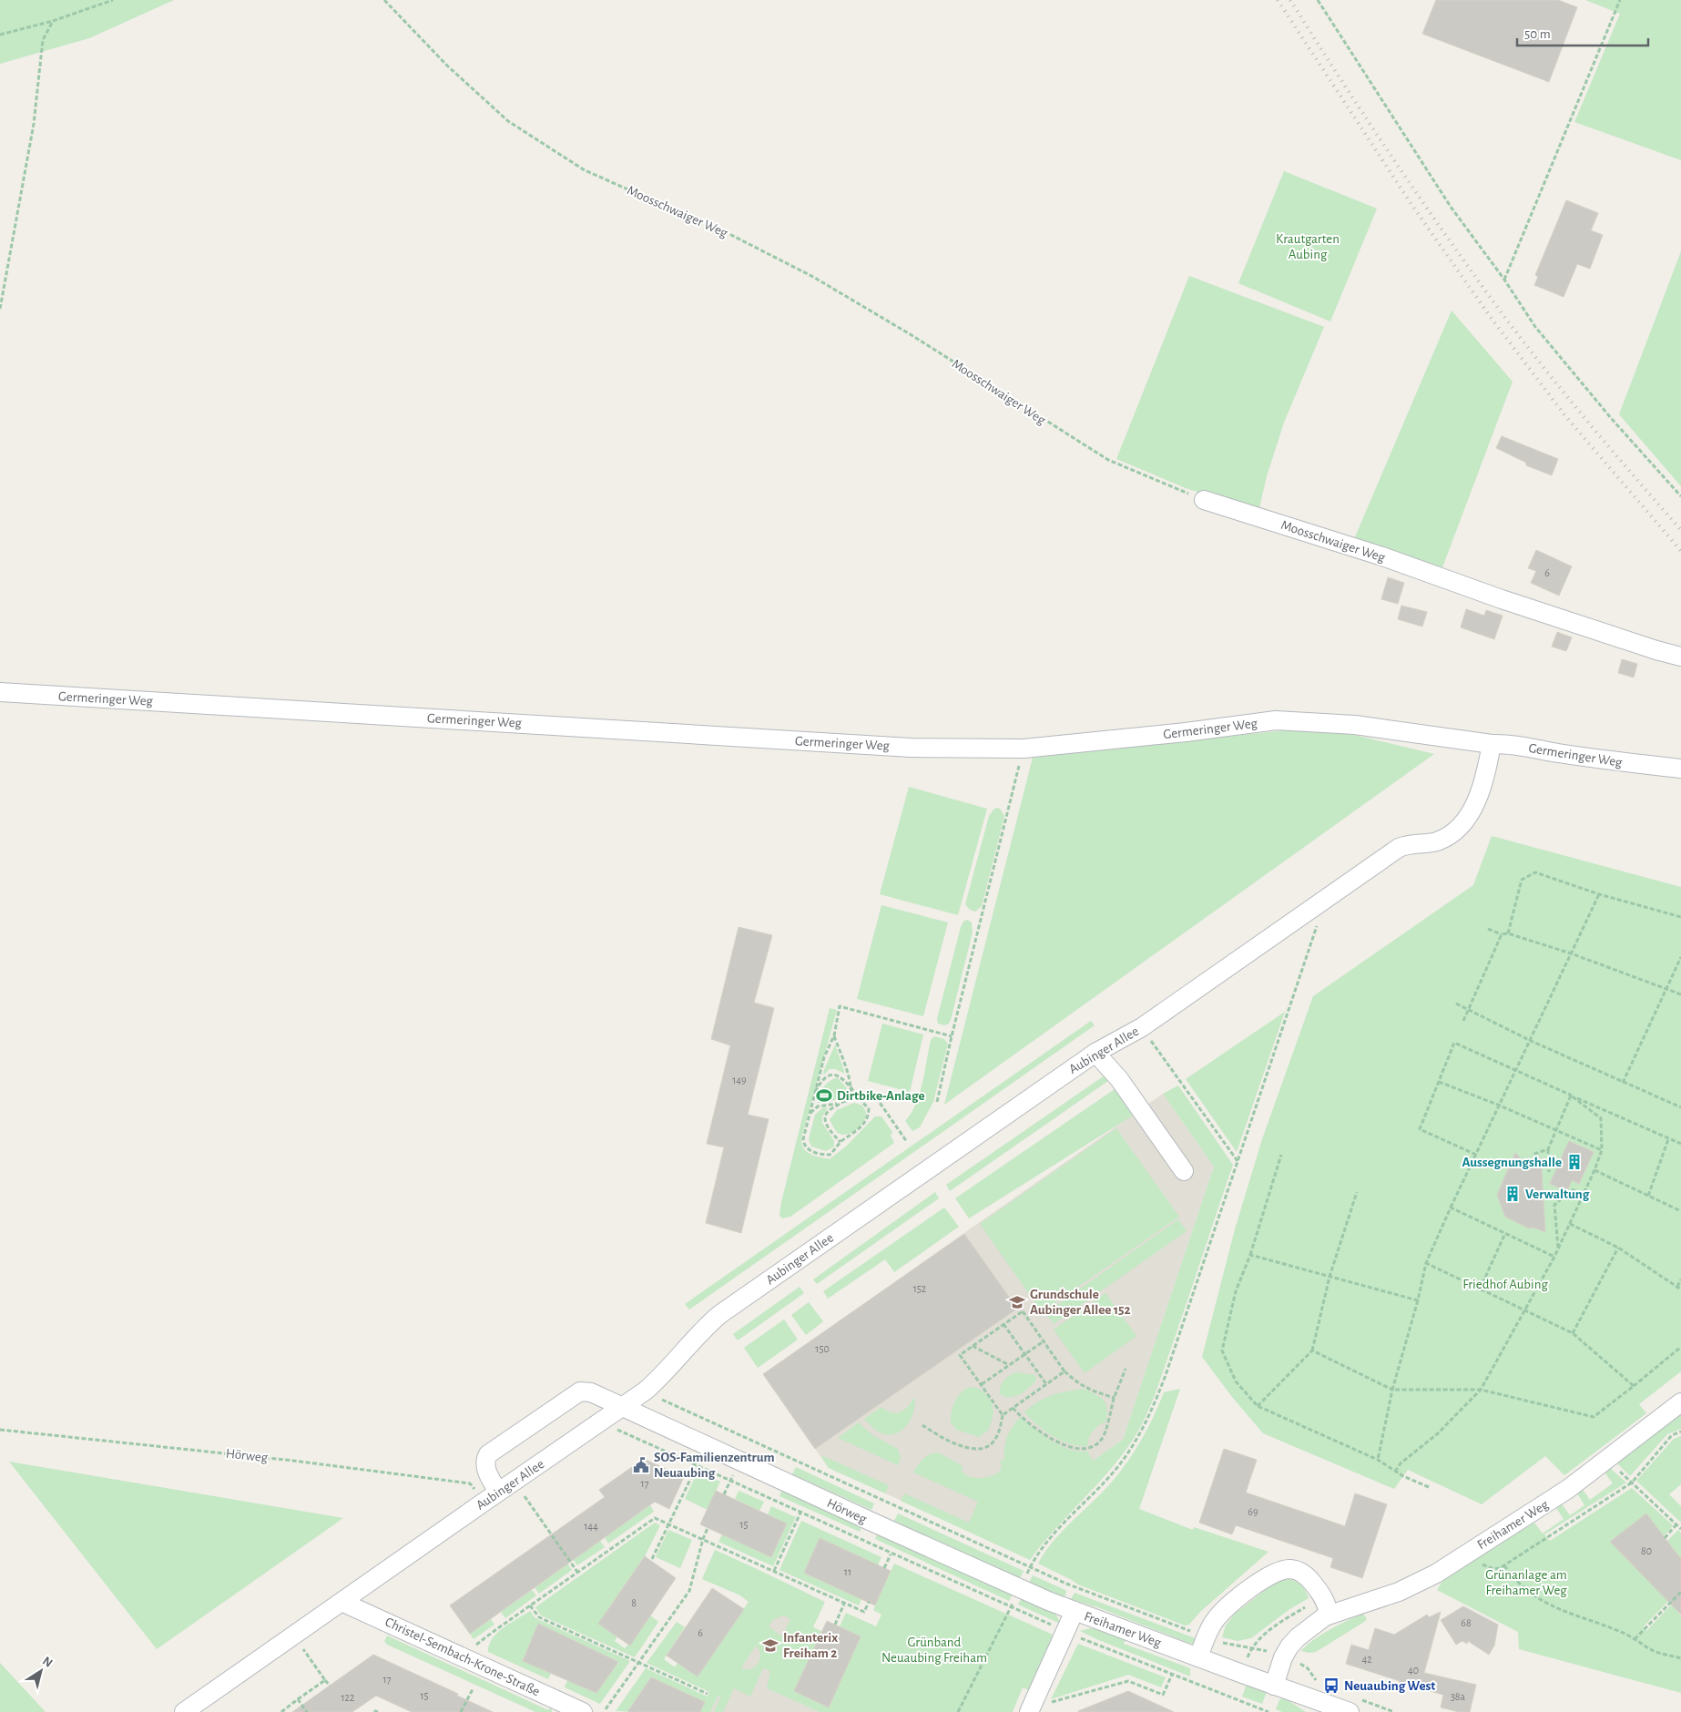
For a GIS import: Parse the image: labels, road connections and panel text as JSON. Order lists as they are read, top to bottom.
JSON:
{
  "streets": {
    "street": [
      "Moosschwaiger Weg",
      "Germeringer Weg",
      "Aubinger Allee",
      "Hörweg",
      "Freihamer Weg",
      "Christel-Sembach-Krone-Straße"
    ]
  },
  "crossings": [
    ["Germeringer Weg", "Aubinger Allee"],
    ["Aubinger Allee", "Hörweg"],
    ["Aubinger Allee", "Christel-Sembach-Krone-Straße"],
    ["Hörweg", "Freihamer Weg"]
  ],
  "parks": [
    "Krautgarten Aubing",
    "Friedhof Aubing",
    "Grünanlage am Freihamer Weg",
    "Grünband Neuaubing Freiham"
  ],
  "places": {
    "sports": ["Dirtbike-Anlage"],
    "building": ["Aussegnungshalle", "Verwaltung"],
    "school or university": ["Grundschule Aubinger Allee 152", "Infanterix Freiham 2"],
    "public building": ["SOS-Familienzentrum Neuaubing"],
    "bus stop": ["Neuaubing West"]
  },
  "house_numbers": [
    "6",
    "149",
    "152",
    "150",
    "17",
    "69",
    "15",
    "144",
    "80",
    "11",
    "8",
    "68",
    "6",
    "42",
    "40",
    "17",
    "15",
    "38a",
    "122"
  ],
  "scale_bar": "50 m",
  "north": "top right"
}
